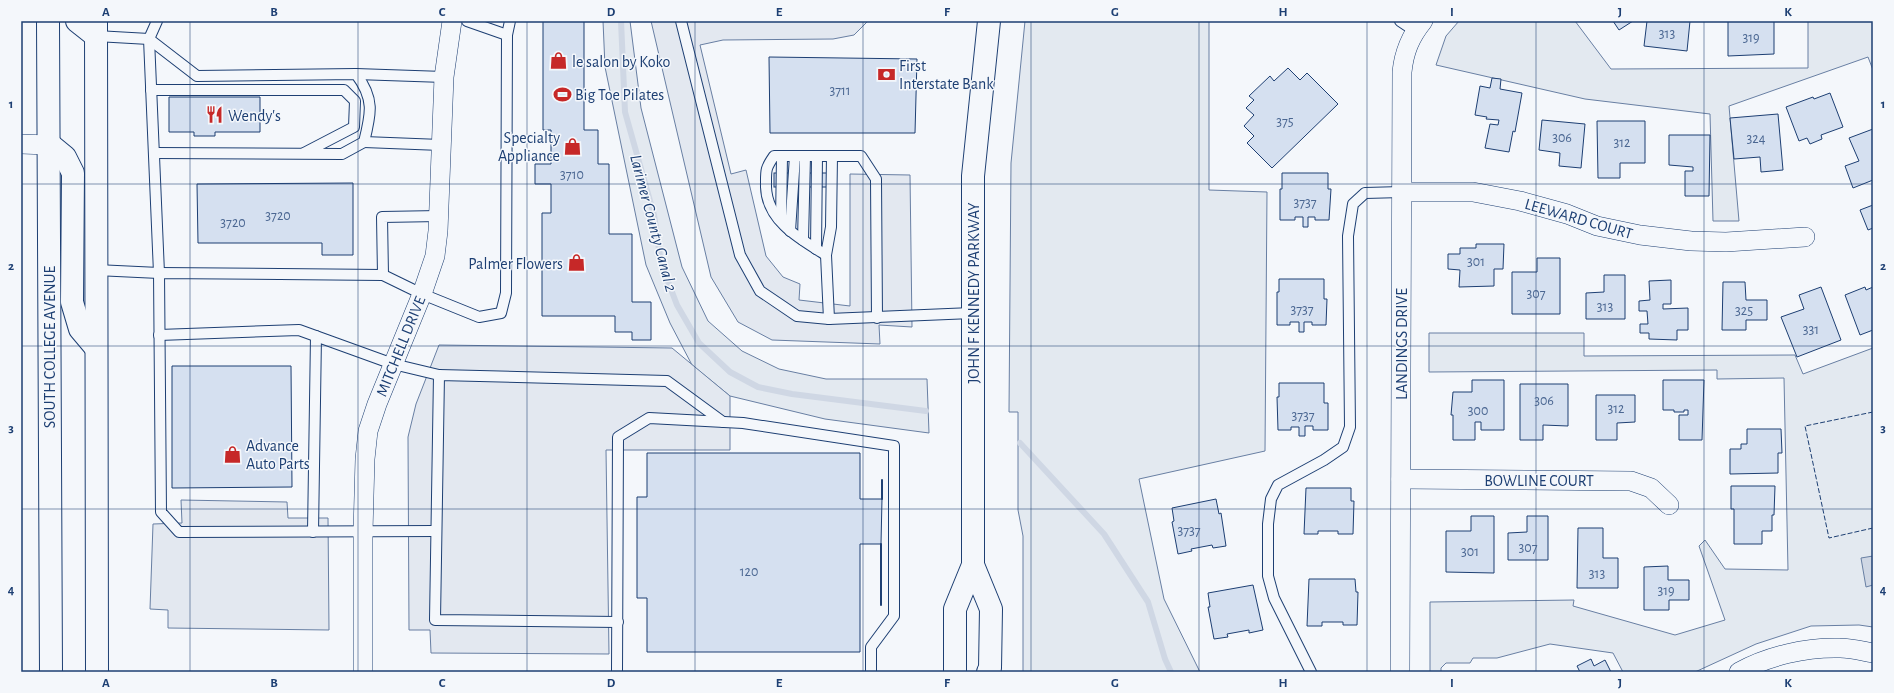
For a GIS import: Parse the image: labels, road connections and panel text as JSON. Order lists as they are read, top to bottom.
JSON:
{
  "streets": {
    "main road": ["JOHN F KENNEDY PARKWAY", "SOUTH COLLEGE AVENUE"],
    "street": [
      "LEEWARD COURT",
      "LANDINGS DRIVE",
      "MITCHELL DRIVE",
      "BOWLINE COURT"
    ]
  },
  "crossings": [
    ["LEEWARD COURT", "LANDINGS DRIVE"],
    ["LANDINGS DRIVE", "BOWLINE COURT"]
  ],
  "water": ["Larimer County Canal 2"],
  "places": {
    "shop": [
      "le salon by Koko",
      "Specialty Appliance",
      "Palmer Flowers",
      "Advance Auto Parts"
    ],
    "bank": ["First Interstate Bank"],
    "sports": ["Big Toe Pilates"],
    "restaurant": ["Wendy's"]
  },
  "house_numbers": [
    "313",
    "319",
    "3711",
    "375",
    "306",
    "324",
    "312",
    "3710",
    "3737",
    "3720",
    "3720",
    "301",
    "307",
    "313",
    "3737",
    "325",
    "331",
    "306",
    "312",
    "300",
    "3737",
    "3737",
    "307",
    "301",
    "120",
    "313",
    "319"
  ],
  "grid": {
    "columns": [
      "A",
      "B",
      "C",
      "D",
      "E",
      "F",
      "G",
      "H",
      "I",
      "J",
      "K"
    ],
    "rows": [
      "1",
      "2",
      "3",
      "4"
    ]
  }
}
